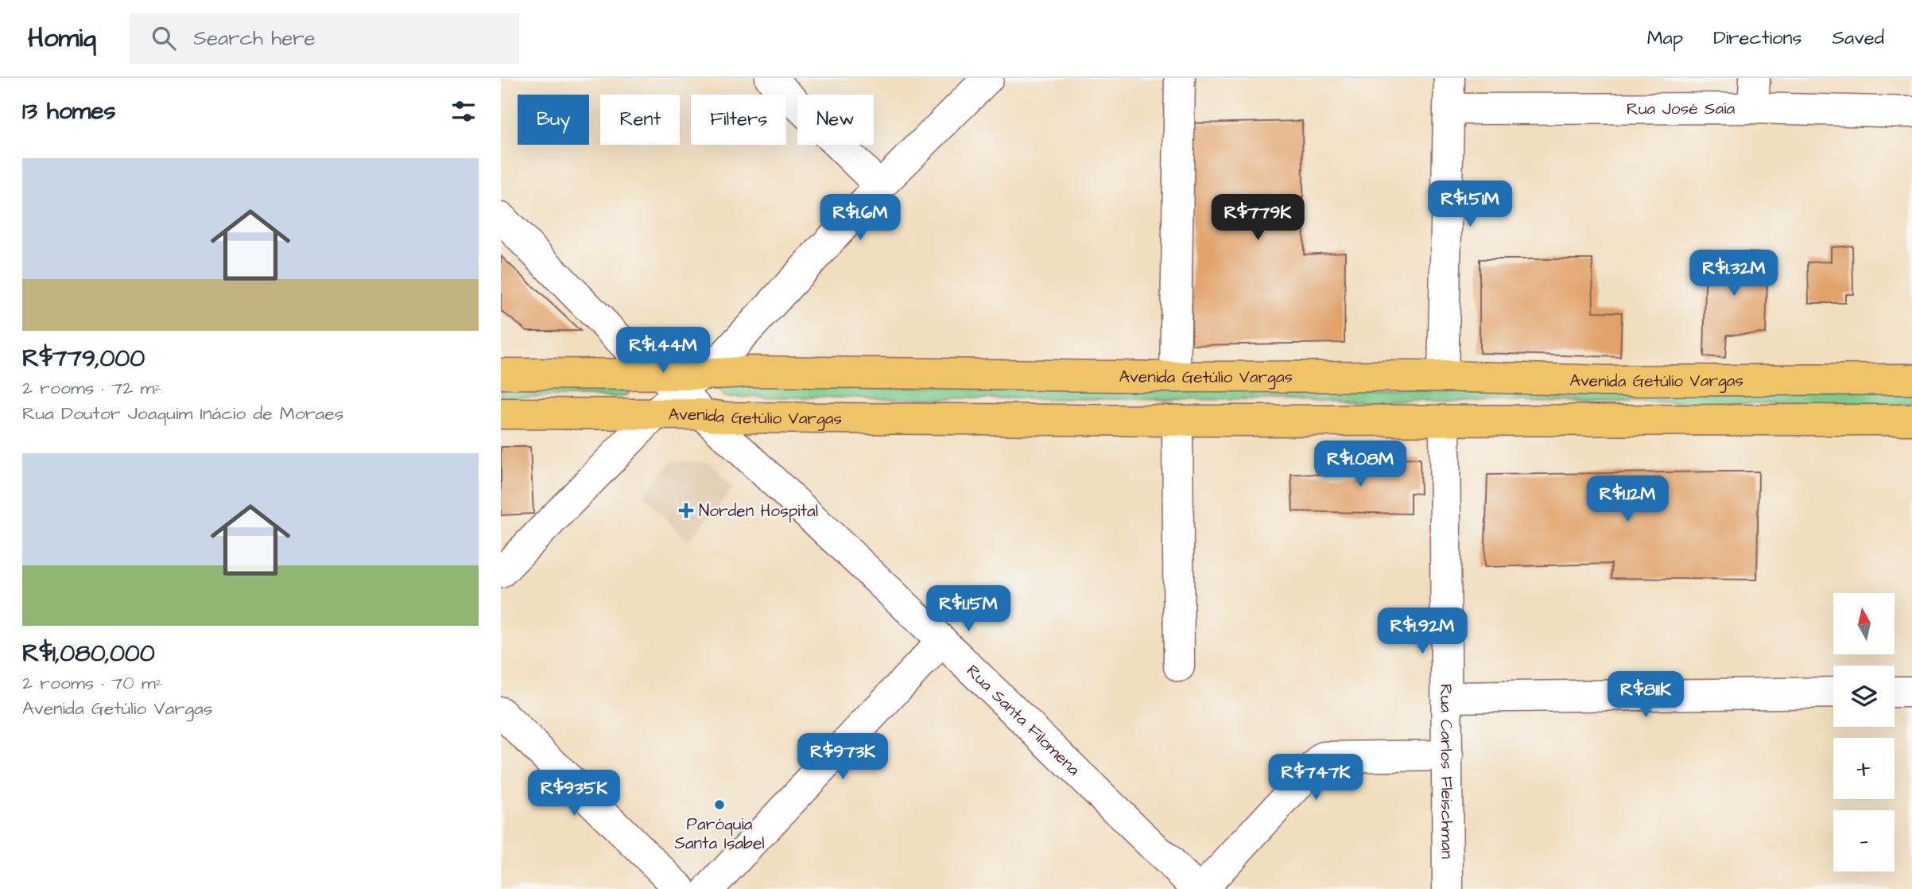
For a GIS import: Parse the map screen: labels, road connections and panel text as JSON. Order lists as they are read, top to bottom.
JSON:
{
  "streets": {
    "main road": ["Avenida Getúlio Vargas"],
    "street": ["Rua José Saia", "Rua Santa Filomena", "Rua Carlos Fleischman"]
  },
  "crossings": [
    ["Avenida Getúlio Vargas", "Rua Santa Filomena"],
    ["Avenida Getúlio Vargas", "Rua Carlos Fleischman"]
  ],
  "places": {
    "health": ["Norden Hospital"],
    "other": ["Paróquia Santa Isabel"]
  },
  "north": "top",
  "page": {
    "header": "Homiq",
    "search": "Search here",
    "nav": ["Map", "Directions", "Saved"],
    "heading": "13 homes",
    "chip": [
      "Buy",
      "Rent",
      "Filters",
      "New"
    ],
    "list": [
      {
        "name": "R$779,000",
        "note": "2 rooms · 72 m² · Rua Doutor Joaquim Inácio de Moraes"
      },
      {
        "name": "R$1,080,000",
        "note": "2 rooms · 70 m² · Avenida Getúlio Vargas"
      }
    ],
    "price": [
      "R$1.51M",
      "R$1.6M",
      "R$779K",
      "R$1.32M",
      "R$1.44M",
      "R$1.08M",
      "R$1.12M",
      "R$1.15M",
      "R$1.92M",
      "R$811K",
      "R$973K",
      "R$747K",
      "R$935K"
    ],
    "map_buttons": ["+", "−"]
  }
}
